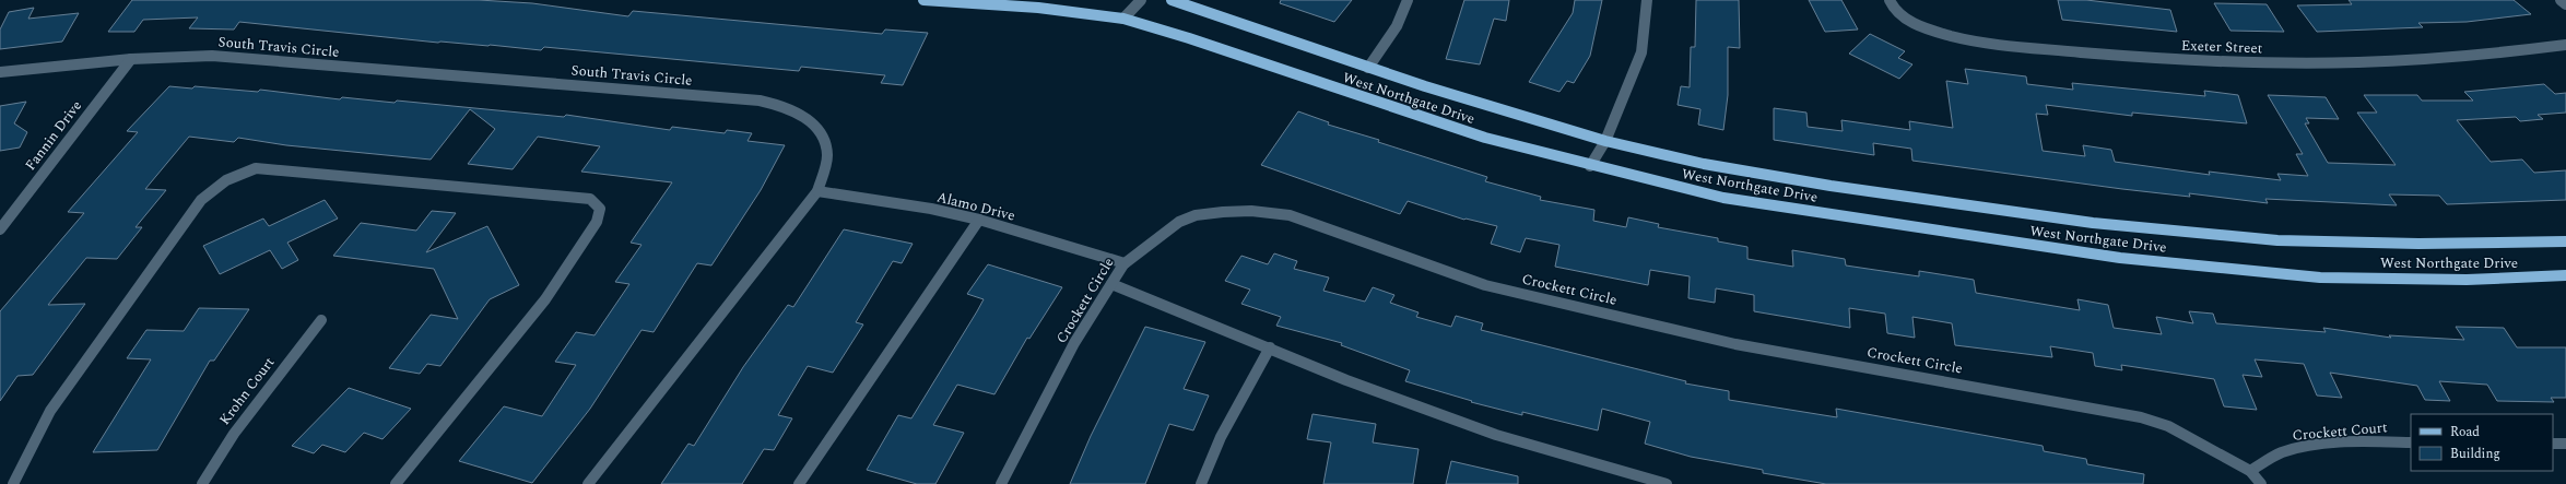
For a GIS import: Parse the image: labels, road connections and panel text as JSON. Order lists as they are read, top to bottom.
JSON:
{
  "streets": {
    "main road": ["West Northgate Drive"],
    "street": [
      "South Travis Circle",
      "Exeter Street",
      "Fannin Drive",
      "Alamo Drive",
      "Crockett Circle",
      "Krohn Court",
      "Crockett Court"
    ]
  },
  "crossings": [
    ["South Travis Circle", "Fannin Drive"],
    ["South Travis Circle", "Alamo Drive"],
    ["Alamo Drive", "Crockett Circle"],
    ["Crockett Circle", "Crockett Court"]
  ],
  "legend": ["Road", "Building"]
}
